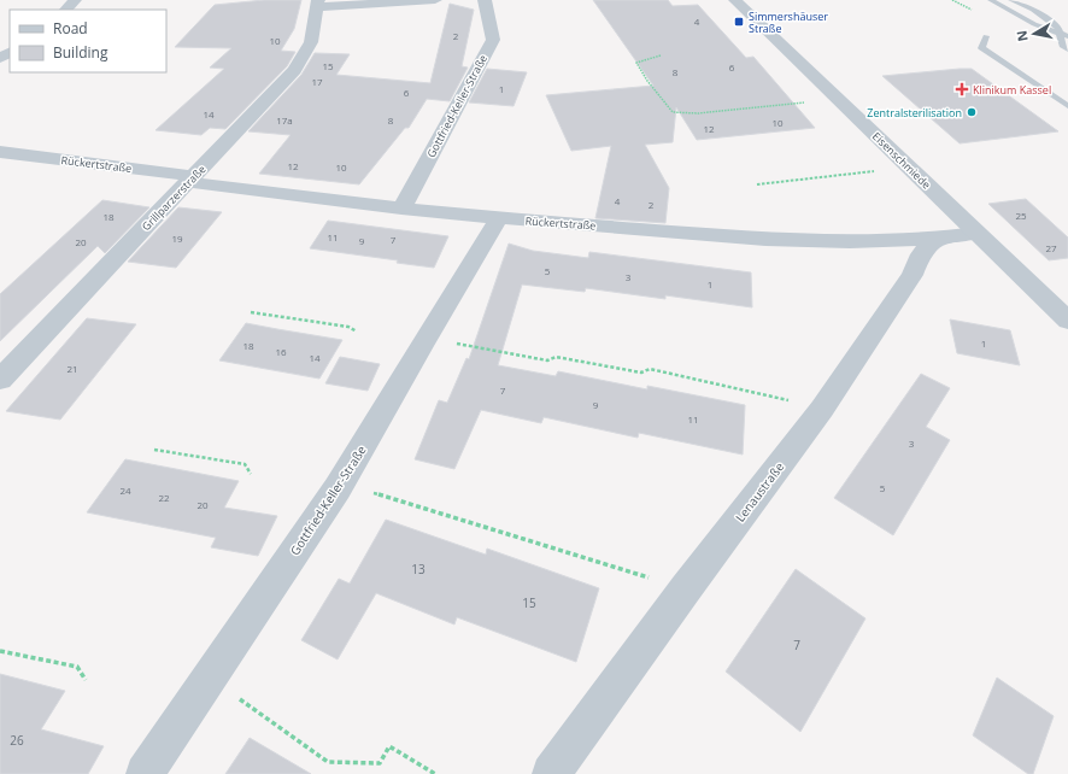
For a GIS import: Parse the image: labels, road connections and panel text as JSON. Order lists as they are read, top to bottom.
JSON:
{
  "streets": {
    "street": [
      "Gottfried-Keller-Straße",
      "Eisenschmiede",
      "Rückertstraße",
      "Grillparzerstraße",
      "Lenaustraße"
    ]
  },
  "crossings": [
    ["Gottfried-Keller-Straße", "Rückertstraße"],
    ["Rückertstraße", "Grillparzerstraße"],
    ["Rückertstraße", "Lenaustraße"]
  ],
  "places": {
    "transit": ["Simmershäuser Straße"],
    "health": ["Klinikum Kassel"],
    "other": ["Zentralsterilisation"]
  },
  "house_numbers": [
    "4",
    "2",
    "10",
    "15",
    "6",
    "8",
    "17",
    "1",
    "6",
    "14",
    "17a",
    "8",
    "10",
    "12",
    "12",
    "10",
    "4",
    "2",
    "25",
    "18",
    "11",
    "19",
    "7",
    "9",
    "20",
    "27",
    "5",
    "3",
    "1",
    "1",
    "18",
    "16",
    "14",
    "21",
    "7",
    "9",
    "11",
    "3",
    "5",
    "24",
    "22",
    "20",
    "13",
    "15",
    "7",
    "26"
  ],
  "legend": ["Road", "Building"],
  "north": "left"
}
